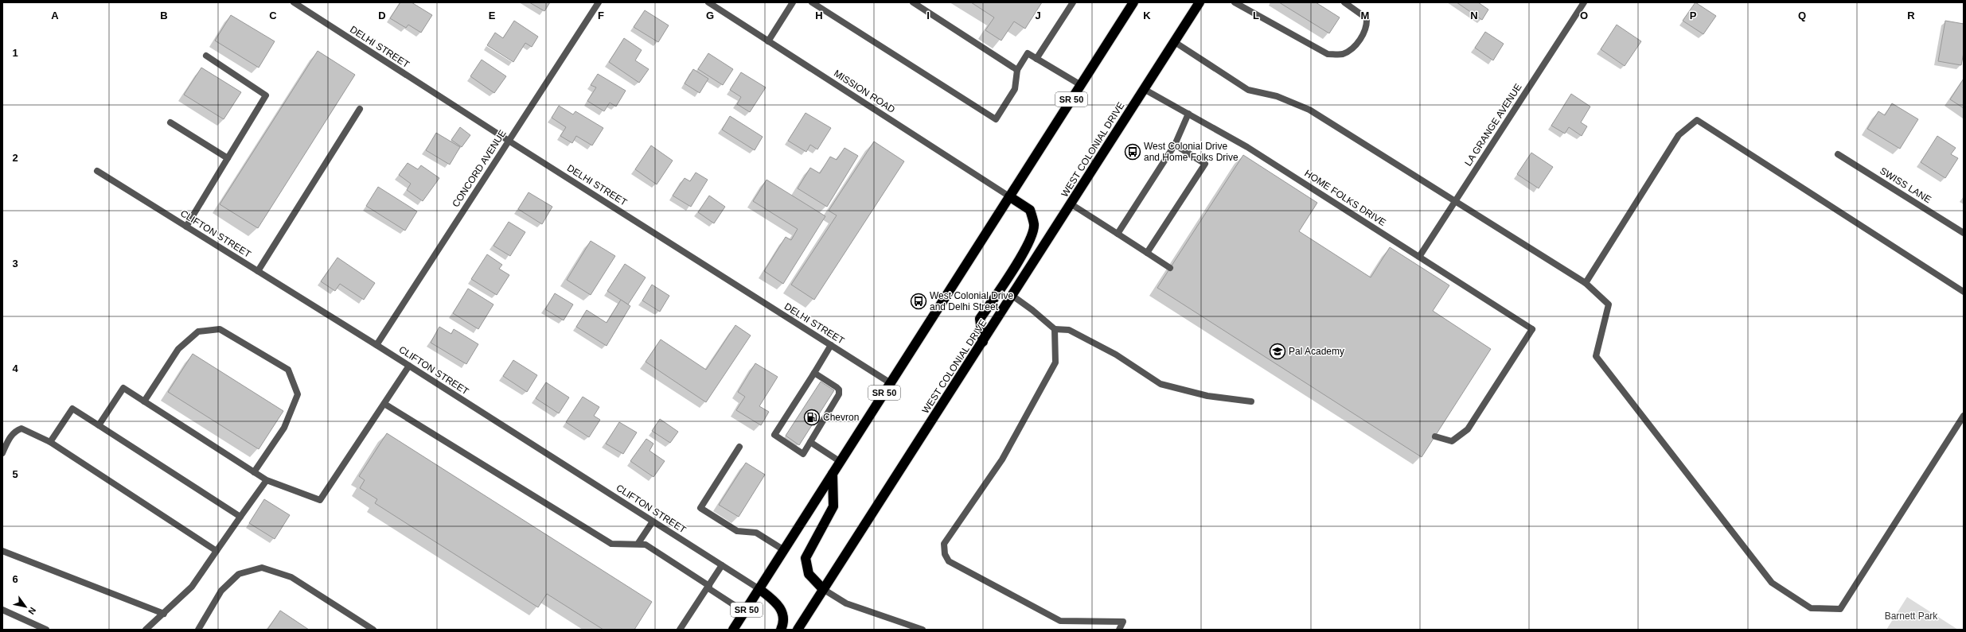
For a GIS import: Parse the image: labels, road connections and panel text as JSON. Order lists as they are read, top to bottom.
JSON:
{
  "streets": {
    "highway": ["SR 50", "WEST COLONIAL DRIVE"],
    "street": [
      "DELHI STREET",
      "MISSION ROAD",
      "LA GRANGE AVENUE",
      "CONCORD AVENUE",
      "SWISS LANE",
      "HOME FOLKS DRIVE",
      "CLIFTON STREET"
    ]
  },
  "crossings": [
    ["DELHI STREET", "SR 50"],
    ["DELHI STREET", "CONCORD AVENUE"],
    ["MISSION ROAD", "SR 50"],
    ["SR 50", "CLIFTON STREET"],
    ["LA GRANGE AVENUE", "HOME FOLKS DRIVE"],
    ["WEST COLONIAL DRIVE", "HOME FOLKS DRIVE"],
    ["CONCORD AVENUE", "CLIFTON STREET"]
  ],
  "parks": ["Barnett Park"],
  "places": {
    "bus stop": ["West Colonial Drive and Home Folks Drive", "West Colonial Drive and Delhi Street"],
    "school or university": ["Pal Academy"],
    "fuel station": ["Chevron"]
  },
  "north": "bottom right",
  "grid": {
    "columns": [
      "A",
      "B",
      "C",
      "D",
      "E",
      "F",
      "G",
      "H",
      "I",
      "J",
      "K",
      "L",
      "M",
      "N",
      "O",
      "P",
      "Q",
      "R"
    ],
    "rows": [
      "1",
      "2",
      "3",
      "4",
      "5",
      "6"
    ]
  }
}
